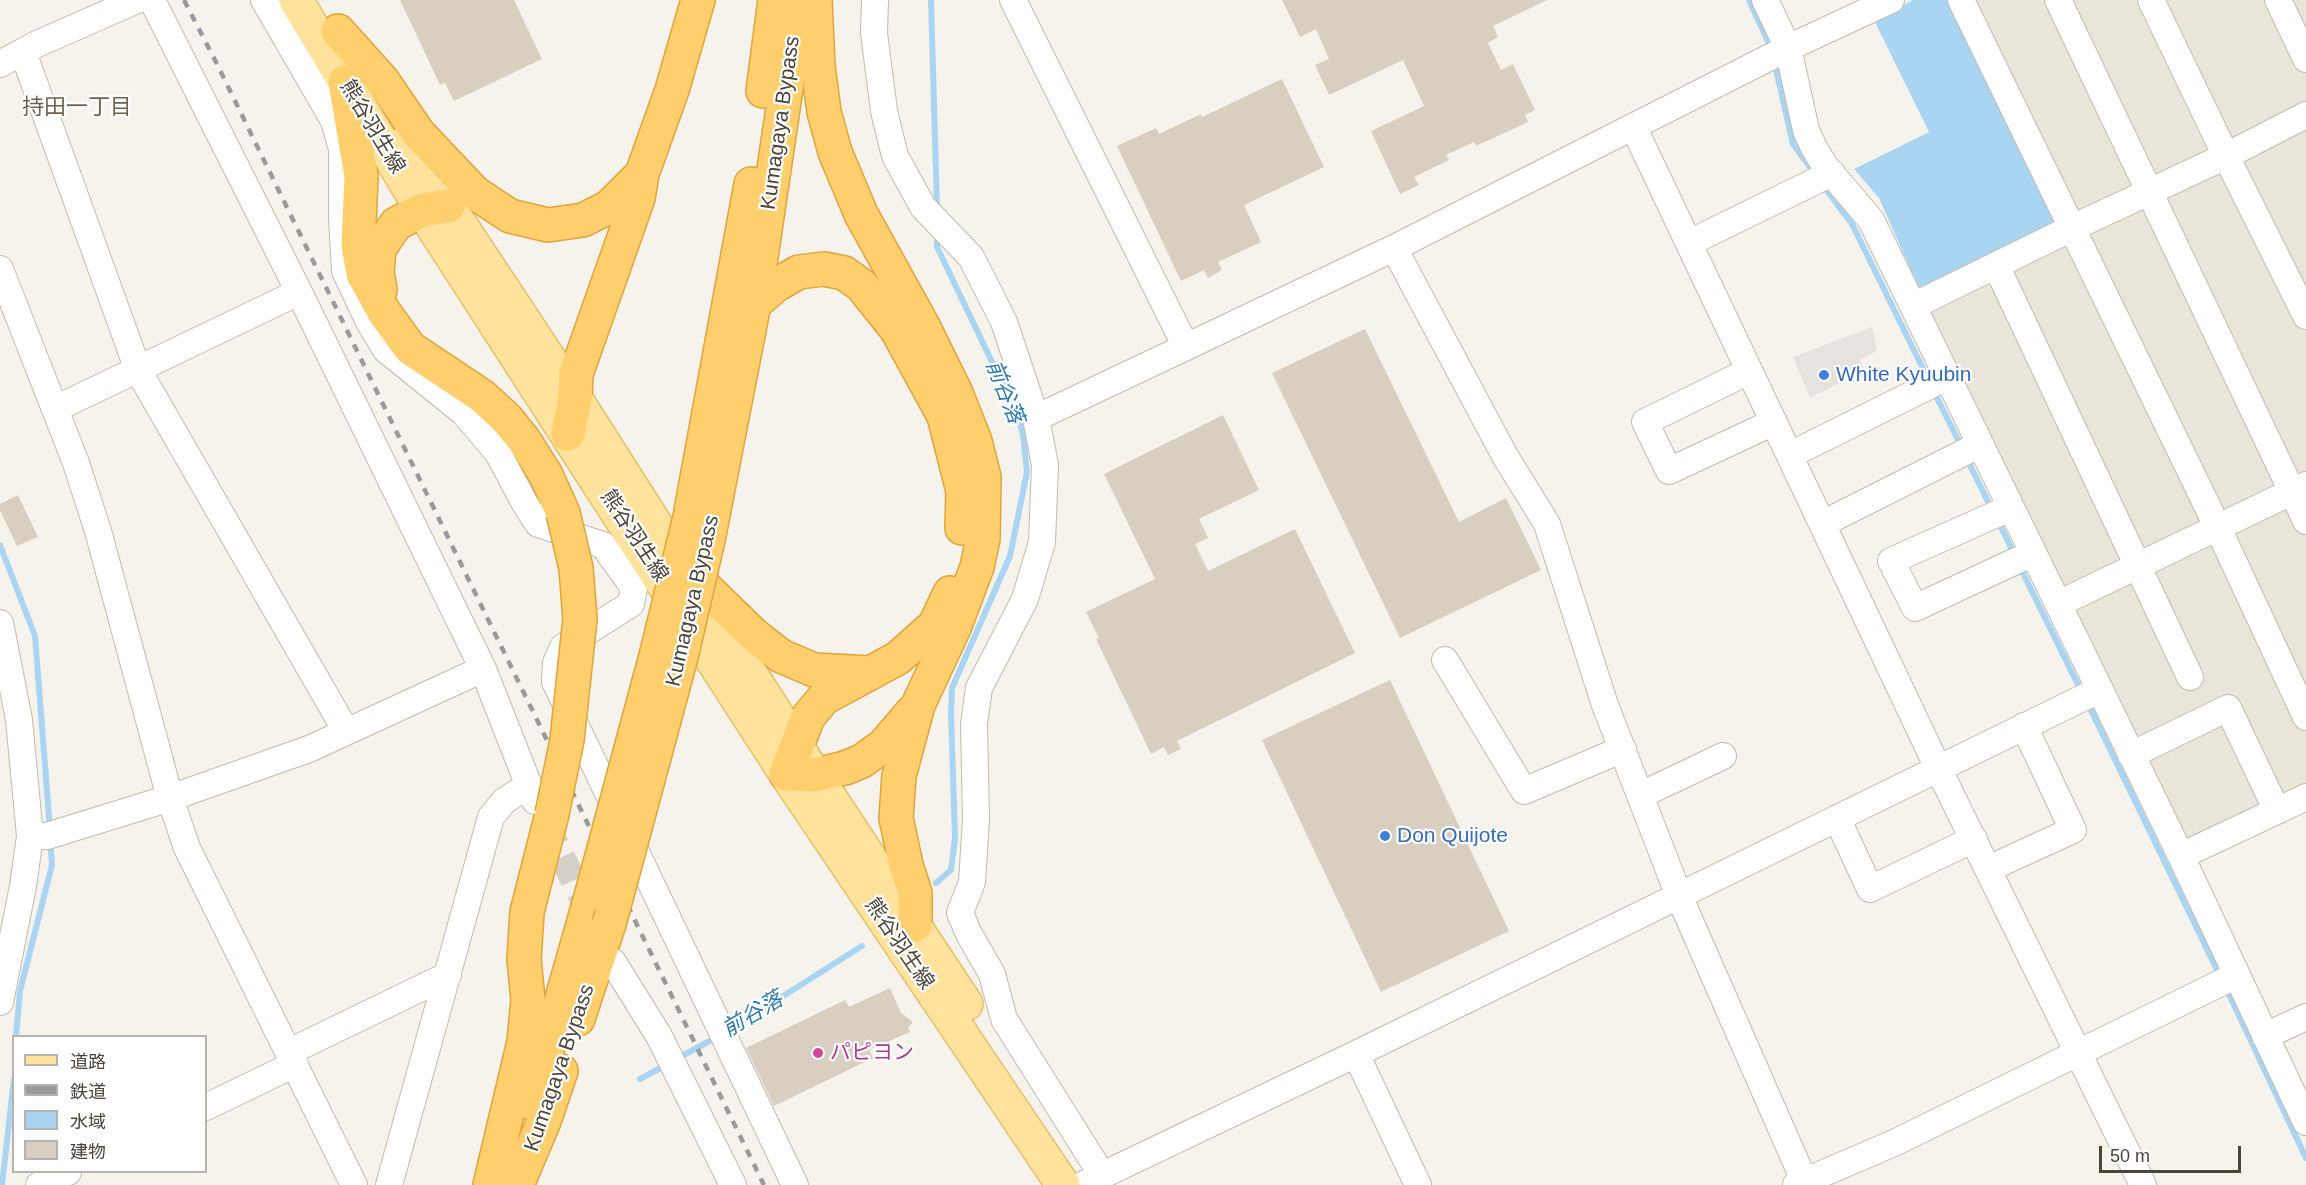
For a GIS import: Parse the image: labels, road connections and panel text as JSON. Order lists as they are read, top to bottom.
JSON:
{
  "streets": {
    "highway": ["Kumagaya Bypass"],
    "main road": ["熊谷羽生線"]
  },
  "districts": ["持田一丁目"],
  "water": ["前谷落"],
  "places": ["White Kyuubin", "Don Quijote", "パピヨン"],
  "legend": [
    "道路",
    "鉄道",
    "水域",
    "建物"
  ],
  "scale_bar": "50 m"
}
